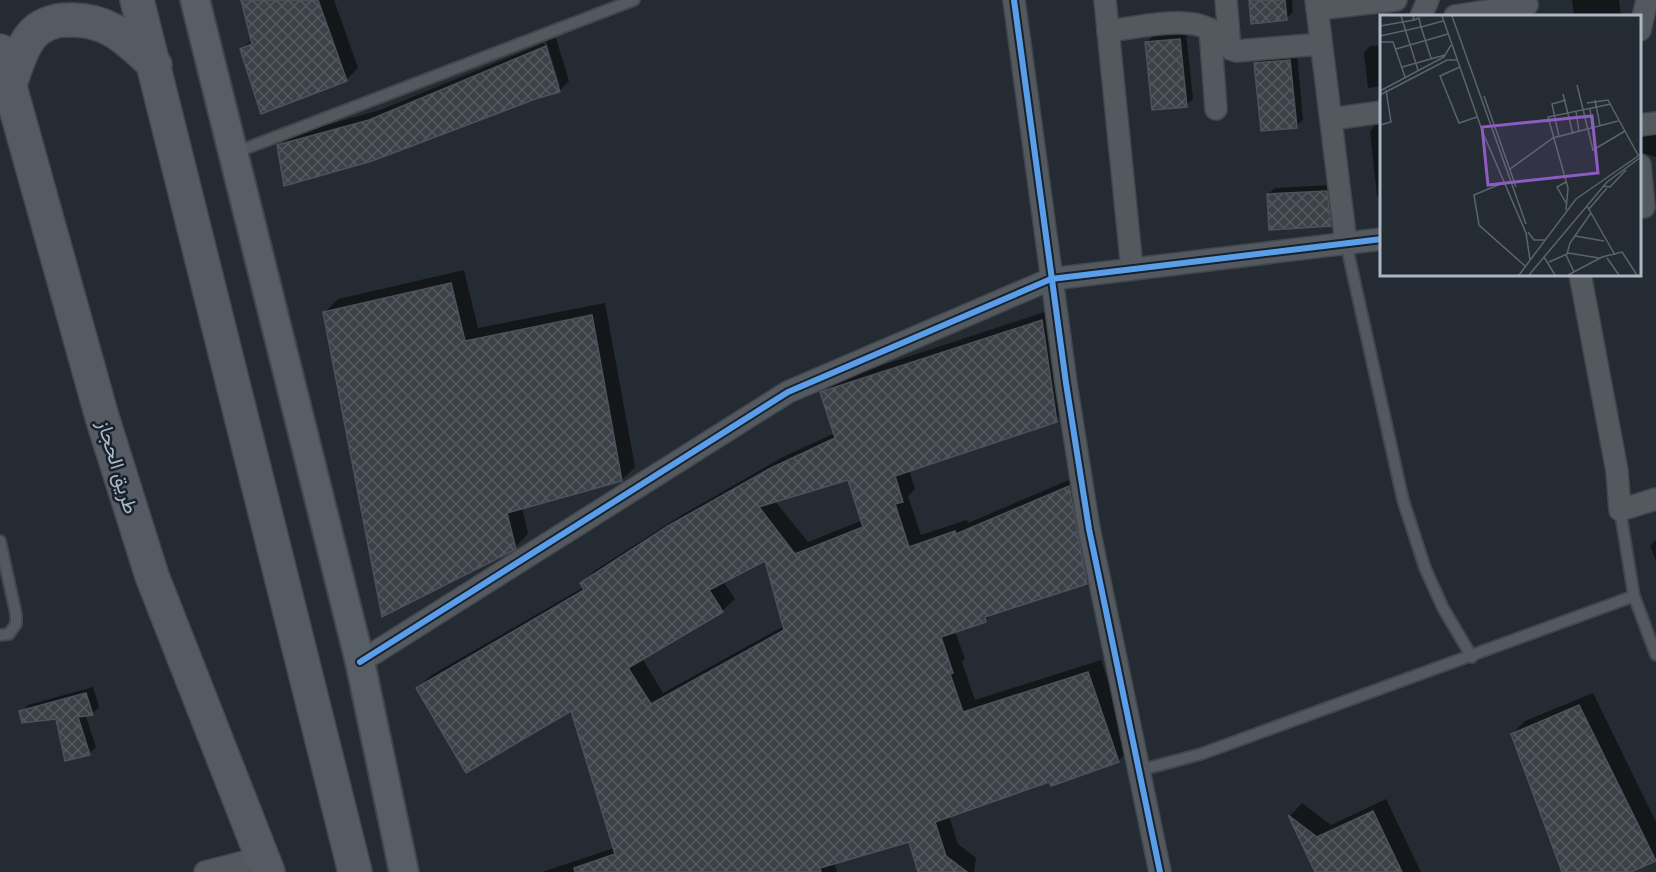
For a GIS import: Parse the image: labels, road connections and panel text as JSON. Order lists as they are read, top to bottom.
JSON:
{
  "streets": {
    "main road": ["طريق الحجاز"]
  }
}
